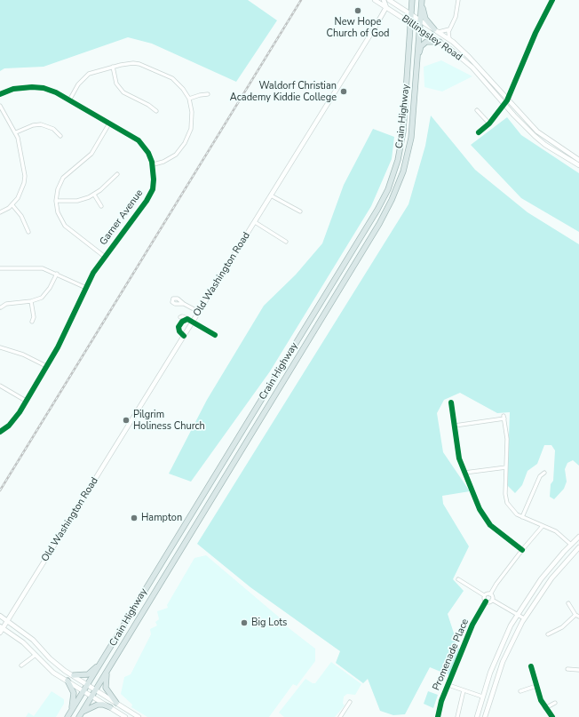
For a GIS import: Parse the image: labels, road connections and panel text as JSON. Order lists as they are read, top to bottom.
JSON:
{
  "streets": {
    "highway": ["Crain Highway"],
    "main road": ["Billingsley Road", "Old Washington Road"],
    "street": ["Garner Avenue", "Promenade Place"]
  },
  "crossings": [
    ["Billingsley Road", "Crain Highway"],
    ["Billingsley Road", "Old Washington Road"]
  ],
  "places": [
    "New Hope Church of God",
    "Waldorf Christian Academy Kiddie College",
    "Pilgrim Holiness Church",
    "Hampton",
    "Big Lots"
  ]
}
